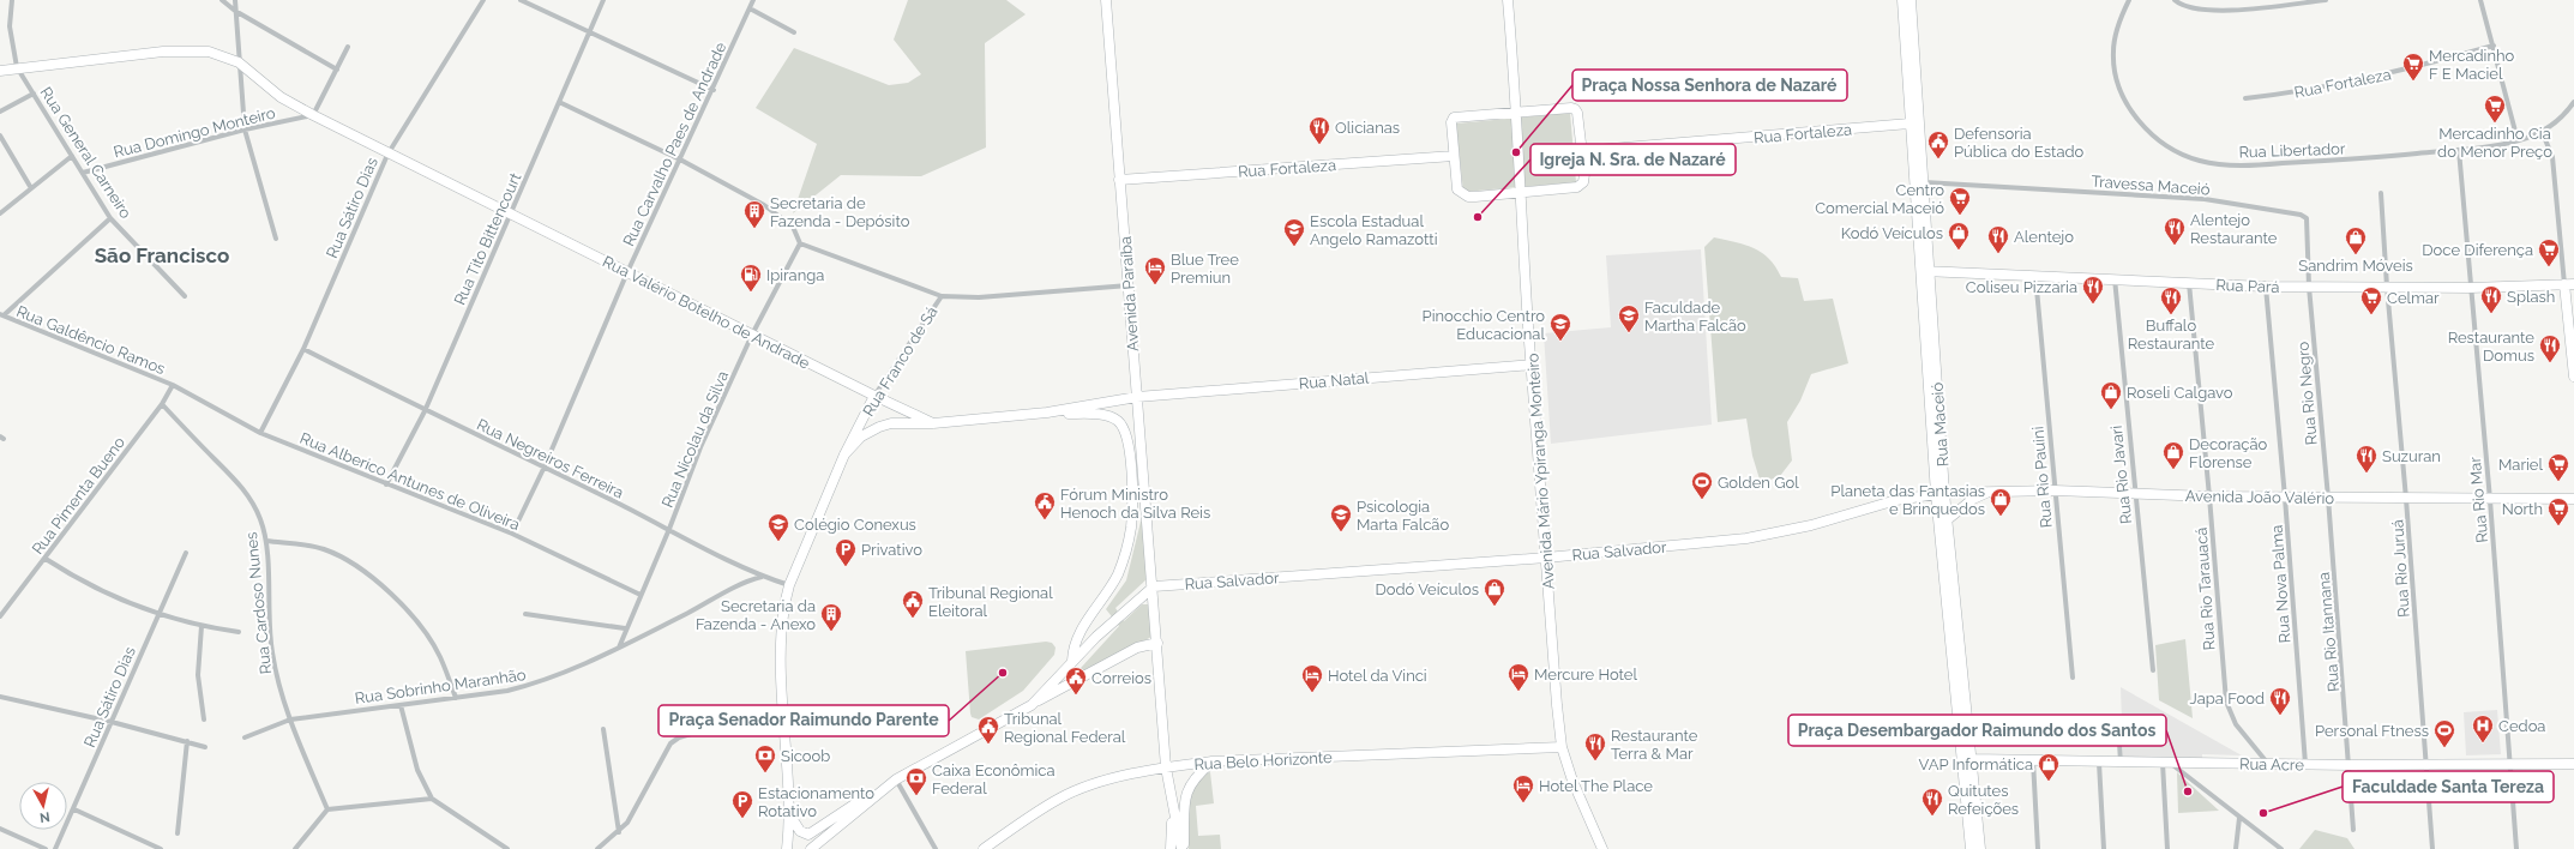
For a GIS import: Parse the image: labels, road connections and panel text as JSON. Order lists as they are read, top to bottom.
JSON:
{
  "streets": {
    "street": [
      "Rua Fortaleza",
      "Rua Domingo Monteiro",
      "Rua Carvalho Paes de Andrade",
      "Rua Libertador",
      "Rua General Carneiro",
      "Travessa Maceió",
      "Rua Sátiro Dias",
      "Rua Tito Bittencourt",
      "Rua Pará",
      "Avenida Paraíba",
      "Rua Valério Botelho de Andrade",
      "Rua Galdêncio Ramos",
      "Rua Franco de Sá",
      "Rua Natal",
      "Rua Rio Negro",
      "Rua Maceió",
      "Rua Nicolau da Silva",
      "Rua Negreiros Ferreira",
      "Avenida Mário Ypiranga Monteiro",
      "Rua Rio Javari",
      "Rua Rio Pauini",
      "Rua Alberico Antunes de Oliveira",
      "Rua Pimenta Bueno",
      "Avenida João Valério",
      "Rua Rio Mar",
      "Rua Salvador",
      "Rua Rio Juruá",
      "Rua Nova Palma",
      "Rua Rio Tarauacá",
      "Rua Cardoso Nunes",
      "Rua Rio Itannana",
      "Rua Sobrinho Maranhão",
      "Rua Belo Horizonte",
      "Rua Acre"
    ]
  },
  "crossings": [
    ["Rua Fortaleza", "Avenida Paraíba"],
    ["Rua Fortaleza", "Rua Maceió"],
    ["Rua Domingo Monteiro", "Rua General Carneiro"],
    ["Rua Domingo Monteiro", "Rua Valério Botelho de Andrade"],
    ["Rua Carvalho Paes de Andrade", "Rua Valério Botelho de Andrade"],
    ["Rua Carvalho Paes de Andrade", "Rua Negreiros Ferreira"],
    ["Rua Carvalho Paes de Andrade", "Rua Alberico Antunes de Oliveira"],
    ["Rua Libertador", "Rua Rio Mar"],
    ["Rua General Carneiro", "Rua Valério Botelho de Andrade"],
    ["Travessa Maceió", "Rua Pará"],
    ["Travessa Maceió", "Rua Rio Negro"],
    ["Travessa Maceió", "Rua Maceió"],
    ["Rua Sátiro Dias", "Rua Valério Botelho de Andrade"],
    ["Rua Sátiro Dias", "Rua Negreiros Ferreira"],
    ["Rua Sátiro Dias", "Rua Alberico Antunes de Oliveira"],
    ["Rua Tito Bittencourt", "Rua Valério Botelho de Andrade"],
    ["Rua Tito Bittencourt", "Rua Negreiros Ferreira"],
    ["Rua Tito Bittencourt", "Rua Alberico Antunes de Oliveira"],
    ["Rua Pará", "Rua Rio Negro"],
    ["Rua Pará", "Rua Maceió"],
    ["Rua Pará", "Rua Rio Javari"],
    ["Rua Pará", "Rua Rio Pauini"],
    ["Rua Pará", "Rua Rio Mar"],
    ["Rua Pará", "Rua Rio Juruá"],
    ["Rua Pará", "Rua Nova Palma"],
    ["Rua Pará", "Rua Rio Tarauacá"],
    ["Avenida Paraíba", "Rua Valério Botelho de Andrade"],
    ["Avenida Paraíba", "Rua Natal"],
    ["Avenida Paraíba", "Rua Salvador"],
    ["Avenida Paraíba", "Rua Belo Horizonte"],
    ["Rua Valério Botelho de Andrade", "Rua Franco de Sá"],
    ["Rua Valério Botelho de Andrade", "Rua Natal"],
    ["Rua Valério Botelho de Andrade", "Rua Nicolau da Silva"],
    ["Rua Galdêncio Ramos", "Rua Alberico Antunes de Oliveira"],
    ["Rua Galdêncio Ramos", "Rua Pimenta Bueno"],
    ["Rua Franco de Sá", "Rua Negreiros Ferreira"],
    ["Rua Natal", "Avenida Mário Ypiranga Monteiro"],
    ["Rua Rio Negro", "Avenida João Valério"],
    ["Rua Rio Negro", "Rua Rio Itannana"],
    ["Rua Maceió", "Avenida João Valério"],
    ["Rua Maceió", "Rua Salvador"],
    ["Rua Maceió", "Rua Acre"],
    ["Rua Nicolau da Silva", "Rua Negreiros Ferreira"],
    ["Rua Nicolau da Silva", "Rua Alberico Antunes de Oliveira"],
    ["Rua Nicolau da Silva", "Rua Sobrinho Maranhão"],
    ["Rua Negreiros Ferreira", "Rua Sobrinho Maranhão"],
    ["Avenida Mário Ypiranga Monteiro", "Rua Salvador"],
    ["Avenida Mário Ypiranga Monteiro", "Rua Belo Horizonte"],
    ["Rua Rio Javari", "Avenida João Valério"],
    ["Rua Rio Pauini", "Avenida João Valério"],
    ["Rua Alberico Antunes de Oliveira", "Rua Pimenta Bueno"],
    ["Rua Pimenta Bueno", "Rua Cardoso Nunes"],
    ["Avenida João Valério", "Rua Rio Mar"],
    ["Avenida João Valério", "Rua Salvador"],
    ["Avenida João Valério", "Rua Rio Juruá"],
    ["Avenida João Valério", "Rua Nova Palma"],
    ["Avenida João Valério", "Rua Rio Tarauacá"],
    ["Avenida João Valério", "Rua Rio Itannana"],
    ["Rua Rio Mar", "Rua Acre"],
    ["Rua Rio Juruá", "Rua Acre"],
    ["Rua Nova Palma", "Rua Acre"],
    ["Rua Rio Tarauacá", "Rua Acre"],
    ["Rua Cardoso Nunes", "Rua Sobrinho Maranhão"],
    ["Rua Rio Itannana", "Rua Acre"]
  ],
  "districts": ["São Francisco"],
  "places": {
    "supermarket": [
      "Mercadinho F E Maciel",
      "Mercadinho Cia do Menor Preço",
      "Centro Comercial Maceió",
      "Doce Diferença",
      "Celmar",
      "Mariel",
      "North"
    ],
    "restaurant": [
      "Olicianas",
      "Alentejo Restaurante",
      "Alentejo",
      "Coliseu Pizzaria",
      "Splash",
      "Buffalo Restaurante",
      "Restaurante Domus",
      "Suzuran",
      "Japa Food",
      "Restaurante Terra & Mar",
      "Quitutes Refeições"
    ],
    "other": [
      "Praça Nossa Senhora de Nazaré",
      "Igreja N. Sra. de Nazaré",
      "Praça Senador Raimundo Parente",
      "Praça Desembargador Raimundo dos Santos",
      "Faculdade Santa Tereza"
    ],
    "public building": [
      "Defensoria Pública do Estado",
      "Fórum Ministro Henoch da Silva Reis",
      "Tribunal Regional Eleitoral",
      "Correios",
      "Tribunal Regional Federal"
    ],
    "building": ["Secretaria de Fazenda - Depósito", "Secretaria da Fazenda - Anexo"],
    "school or university": [
      "Escola Estadual Angelo Ramazotti",
      "Faculdade Martha Falcão",
      "Pinocchio Centro Educacional",
      "Psicologia Marta Falcão",
      "Colégio Conexus"
    ],
    "shop": [
      "Kodó Veículos",
      "Sandrim Móveis",
      "Roseli Calgavo",
      "Decoração Florense",
      "Planeta das Fantasias e Brinquedos",
      "Dodó Veículos",
      "VAP Informática"
    ],
    "hotel": [
      "Blue Tree Premiun",
      "Mercure Hotel",
      "Hotel da Vinci",
      "Hotel The Place"
    ],
    "fuel station": ["Ipiranga"],
    "sports": ["Golden Gol", "Personal Ftness"],
    "parking": ["Privativo", "Estacionamento Rotativo"],
    "hospital": ["Cedoa"],
    "bank": ["Sicoob", "Caixa Econômica Federal"]
  },
  "north": "bottom"
}
